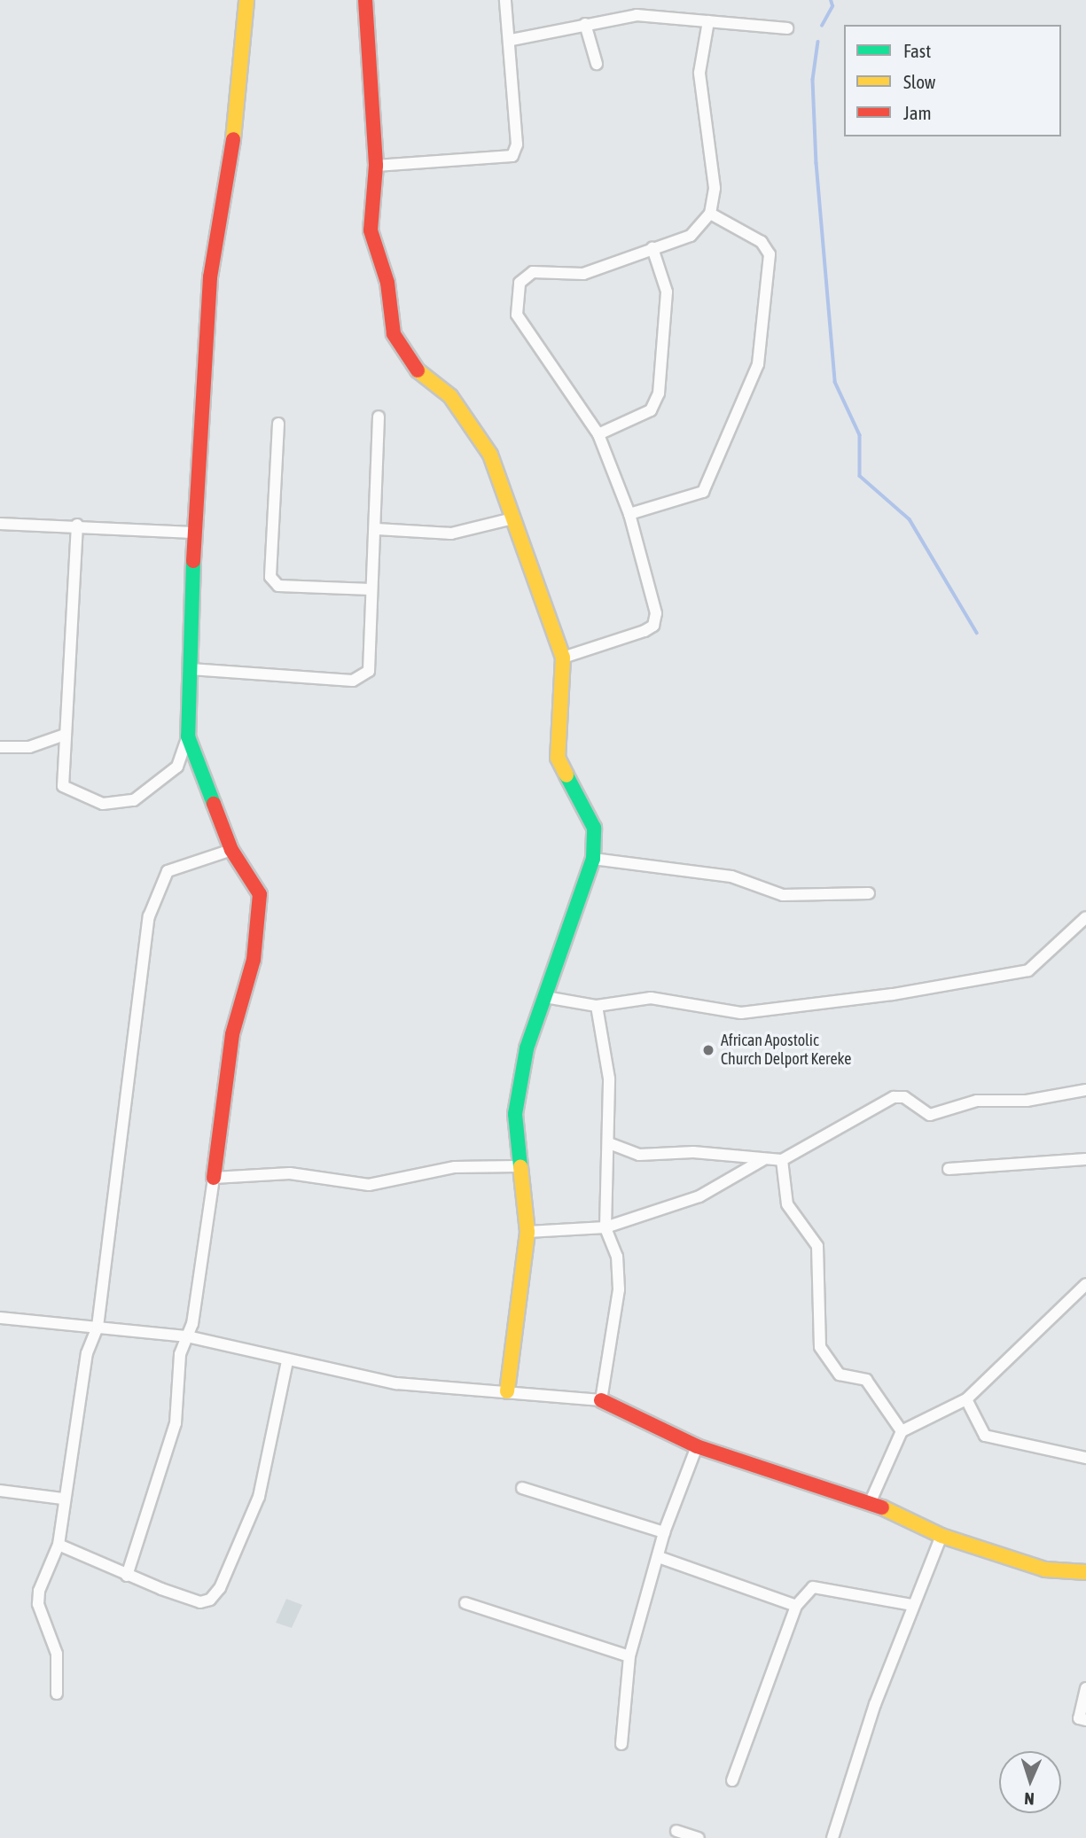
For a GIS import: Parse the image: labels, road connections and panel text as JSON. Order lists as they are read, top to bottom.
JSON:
{
  "places": ["African Apostolic Church Delport Kereke"],
  "legend": ["Fast", "Slow", "Jam"],
  "north": "bottom"
}
